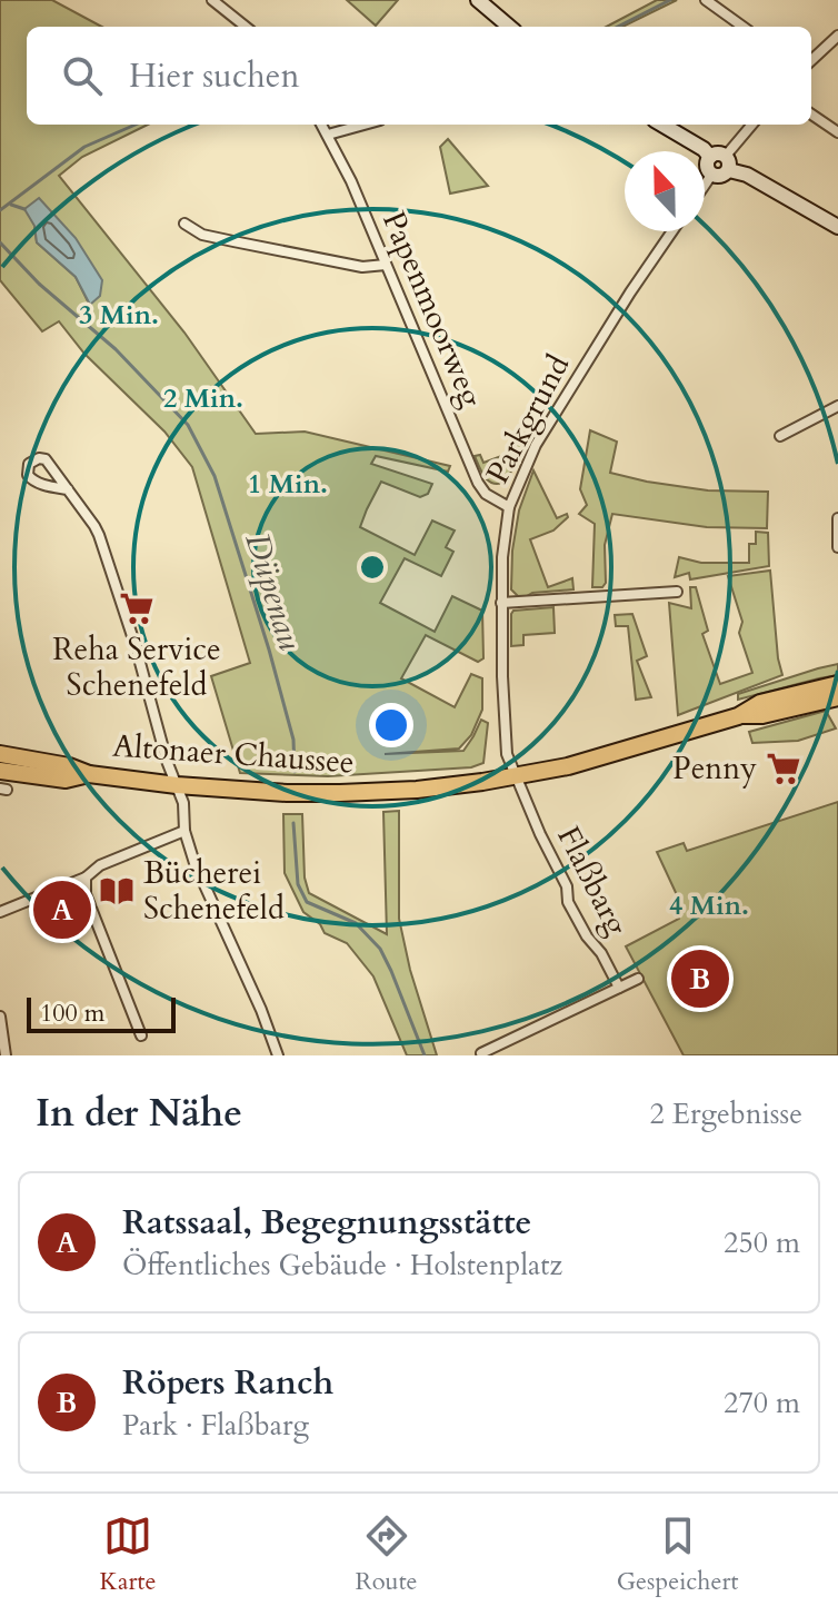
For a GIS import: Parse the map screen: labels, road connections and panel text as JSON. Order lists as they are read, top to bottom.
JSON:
{
  "streets": {
    "main road": ["Altonaer Chaussee"],
    "street": ["Papenmoorweg", "Parkgrund", "Flaßbarg"]
  },
  "crossings": [
    ["Papenmoorweg", "Parkgrund"],
    ["Parkgrund", "Altonaer Chaussee"],
    ["Parkgrund", "Flaßbarg"],
    ["Altonaer Chaussee", "Flaßbarg"]
  ],
  "water": ["Düpenau"],
  "places": {
    "supermarket": ["Reha Service Schenefeld", "Penny"],
    "library": ["Bücherei Schenefeld"]
  },
  "scale_bar": "100 m",
  "north": "top",
  "page": {
    "search": "Hier suchen",
    "pins": ["A", "B"],
    "scale": "100 m",
    "heading": ["In der Nähe", "2 Ergebnisse"],
    "list": [
      {
        "mark": "A",
        "name": "Ratssaal, Begegnungsstätte",
        "note": "Öffentliches Gebäude · Holstenplatz",
        "value": "250 m"
      },
      {
        "mark": "B",
        "name": "Röpers Ranch",
        "note": "Park · Flaßbarg",
        "value": "270 m"
      }
    ],
    "nav": ["Karte", "Route", "Gespeichert"]
  },
  "rings": [
    "3 Min.",
    "2 Min.",
    "1 Min.",
    "4 Min."
  ]
}
